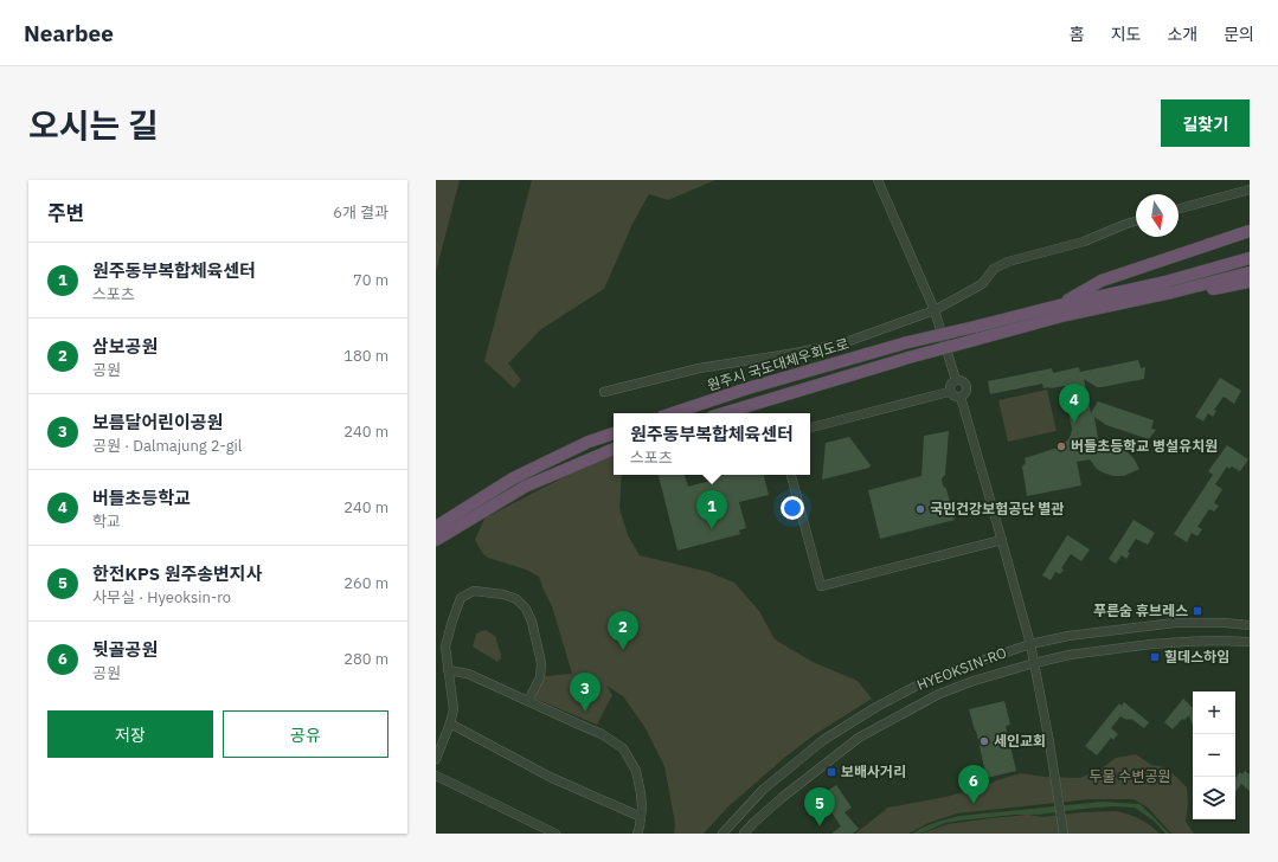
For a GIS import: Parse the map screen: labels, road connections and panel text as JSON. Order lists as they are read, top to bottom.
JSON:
{
  "streets": {
    "highway": ["원주시 국도대체우회도로"],
    "street": ["HYEOKSIN-RO"]
  },
  "parks": ["두물 수변공원"],
  "places": {
    "other": ["버들초등학교 병설유치원", "국민건강보험공단 별관", "세인교회"],
    "transit": ["푸른숨 휴브레스", "힐데스하임", "보배사거리"]
  },
  "north": "bottom",
  "page": {
    "header": "Nearbee",
    "nav": [
      "홈",
      "지도",
      "소개",
      "문의"
    ],
    "title": "오시는 길",
    "buttons": [
      "길찾기",
      ["저장", "공유"]
    ],
    "heading": ["주변", "6개 결과"],
    "list": [
      {
        "mark": "1",
        "name": "원주동부복합체육센터",
        "note": "스포츠",
        "value": "70 m"
      },
      {
        "mark": "2",
        "name": "삼보공원",
        "note": "공원",
        "value": "180 m"
      },
      {
        "mark": "3",
        "name": "보름달어린이공원",
        "note": "공원 · Dalmajung 2-gil",
        "value": "240 m"
      },
      {
        "mark": "4",
        "name": "버들초등학교",
        "note": "학교",
        "value": "240 m"
      },
      {
        "mark": "5",
        "name": "한전KPS 원주송변지사",
        "note": "사무실 · Hyeoksin-ro",
        "value": "260 m"
      },
      {
        "mark": "6",
        "name": "뒷골공원",
        "note": "공원",
        "value": "280 m"
      }
    ],
    "pins": [
      "4",
      "1",
      "2",
      "3",
      "6",
      "5"
    ],
    "popup": ["원주동부복합체육센터", "스포츠"],
    "map_buttons": ["+", "−"]
  }
}
